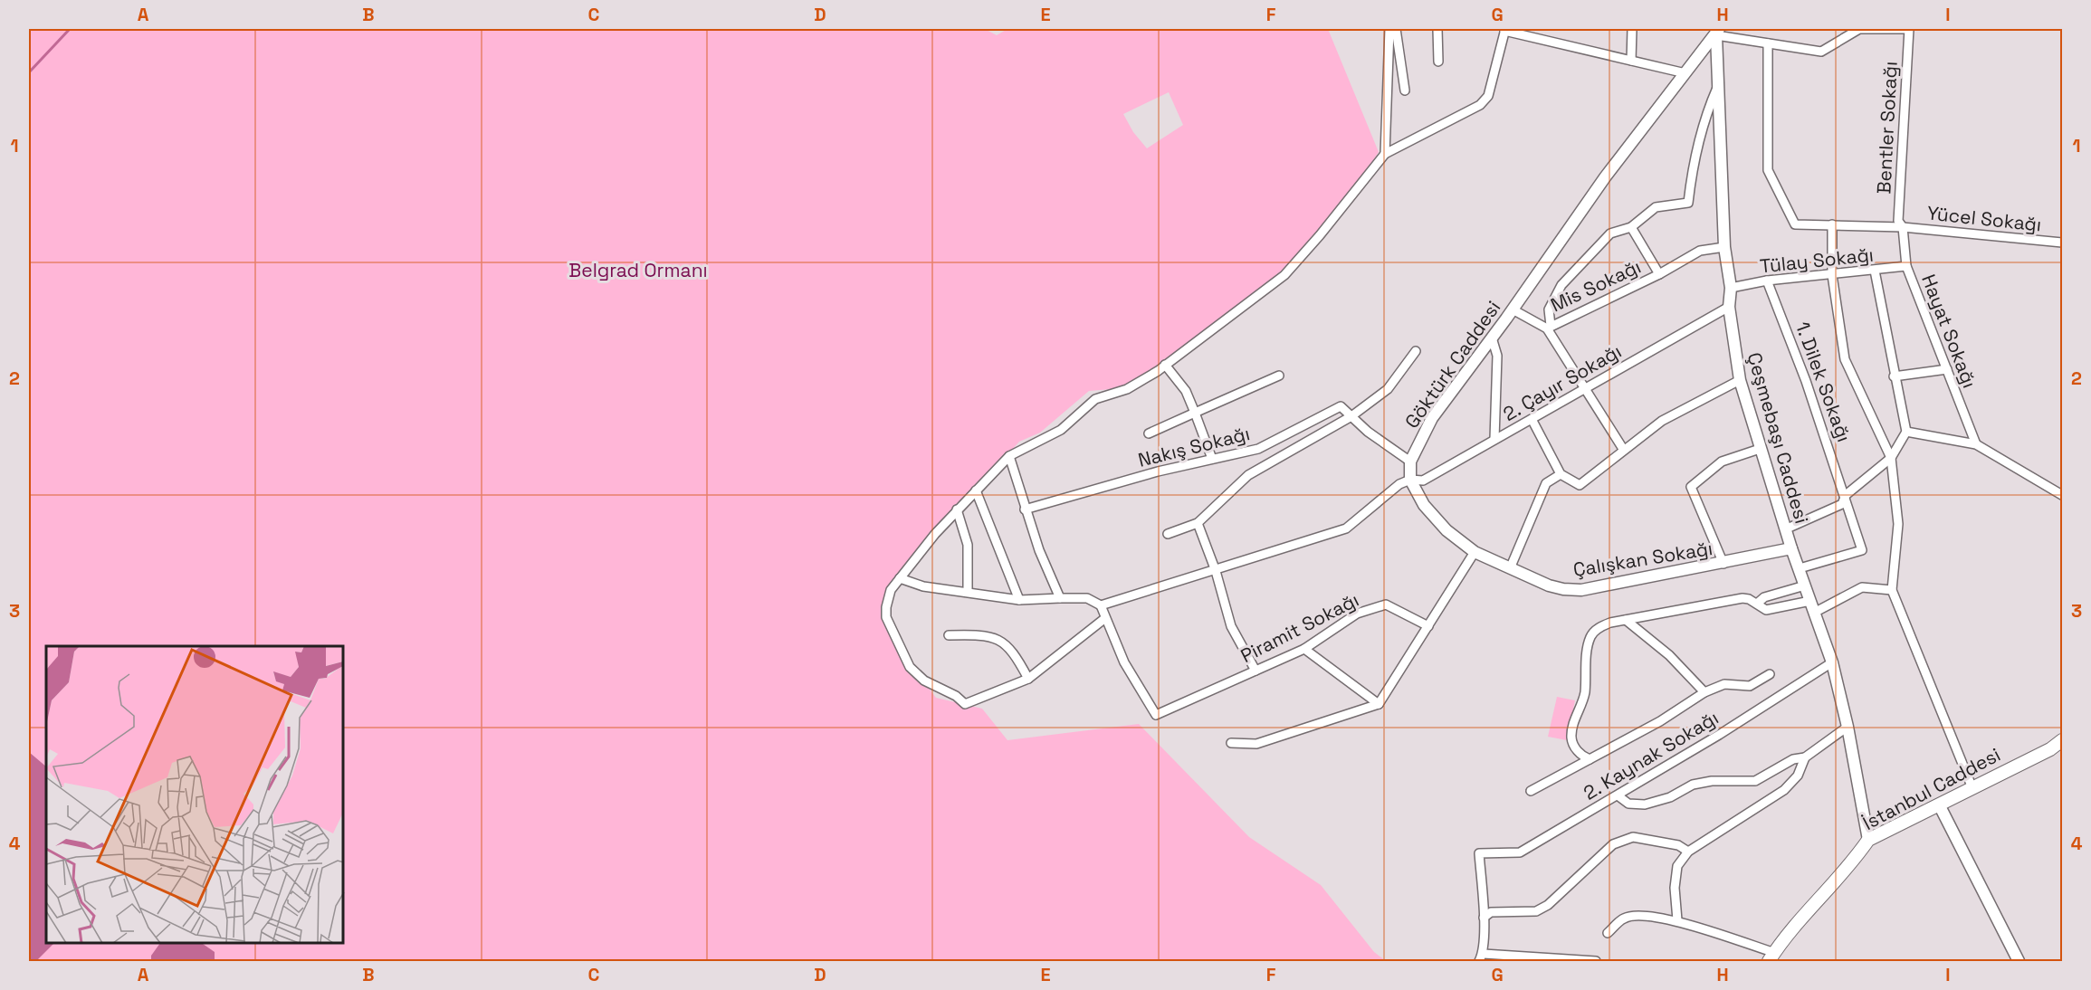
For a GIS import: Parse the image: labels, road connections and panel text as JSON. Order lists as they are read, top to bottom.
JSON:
{
  "streets": {
    "main road": [
      "Göktürk Caddesi",
      "Çeşmebaşı Caddesi",
      "Çalışkan Sokağı",
      "İstanbul Caddesi"
    ],
    "street": [
      "Bentler Sokağı",
      "Yücel Sokağı",
      "Tülay Sokağı",
      "Mis Sokağı",
      "Hayat Sokağı",
      "1. Dilek Sokağı",
      "2. Çayır Sokağı",
      "Nakış Sokağı",
      "Piramit Sokağı",
      "2. Kaynak Sokağı"
    ]
  },
  "crossings": [
    ["Bentler Sokağı", "Yücel Sokağı"],
    ["Bentler Sokağı", "Hayat Sokağı"],
    ["Yücel Sokağı", "Hayat Sokağı"],
    ["Tülay Sokağı", "Hayat Sokağı"],
    ["Tülay Sokağı", "1. Dilek Sokağı"],
    ["Tülay Sokağı", "Çeşmebaşı Caddesi"],
    ["Mis Sokağı", "Çeşmebaşı Caddesi"],
    ["Göktürk Caddesi", "2. Çayır Sokağı"],
    ["Göktürk Caddesi", "Çeşmebaşı Caddesi"],
    ["Göktürk Caddesi", "Çalışkan Sokağı"],
    ["1. Dilek Sokağı", "Çeşmebaşı Caddesi"],
    ["2. Çayır Sokağı", "Çeşmebaşı Caddesi"],
    ["2. Çayır Sokağı", "Çalışkan Sokağı"],
    ["Çeşmebaşı Caddesi", "Çalışkan Sokağı"],
    ["Çeşmebaşı Caddesi", "2. Kaynak Sokağı"],
    ["Çeşmebaşı Caddesi", "İstanbul Caddesi"]
  ],
  "parks": ["Belgrad Ormanı"],
  "grid": {
    "columns": [
      "A",
      "B",
      "C",
      "D",
      "E",
      "F",
      "G",
      "H",
      "I"
    ],
    "rows": [
      "1",
      "2",
      "3",
      "4"
    ]
  }
}
